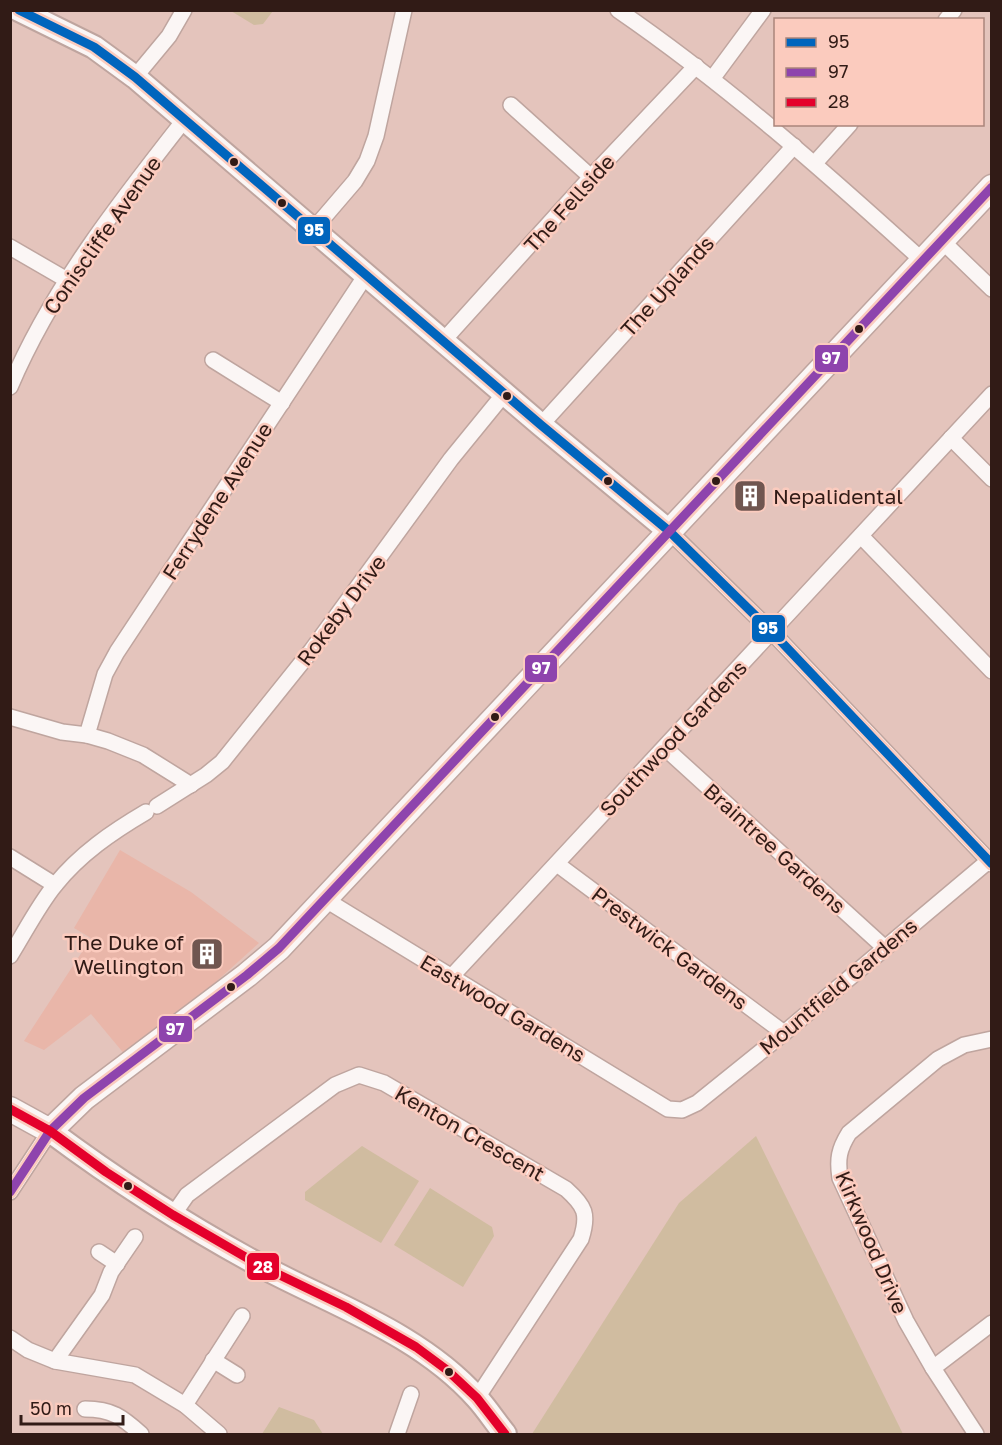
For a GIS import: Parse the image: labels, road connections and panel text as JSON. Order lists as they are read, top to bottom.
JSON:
{
  "streets": {
    "street": [
      "The Fellside",
      "Coniscliffe Avenue",
      "The Uplands",
      "Ferrydene Avenue",
      "Rokeby Drive",
      "Southwood Gardens",
      "Braintree Gardens",
      "Prestwick Gardens",
      "Mountfield Gardens",
      "Eastwood Gardens",
      "Kenton Crescent",
      "Kirkwood Drive"
    ]
  },
  "crossings": [
    ["Southwood Gardens", "Braintree Gardens"],
    ["Southwood Gardens", "Prestwick Gardens"],
    ["Southwood Gardens", "Eastwood Gardens"],
    ["Braintree Gardens", "Mountfield Gardens"],
    ["Prestwick Gardens", "Mountfield Gardens"],
    ["Mountfield Gardens", "Eastwood Gardens"]
  ],
  "places": {
    "building": ["Nepalidental", "The Duke of Wellington"]
  },
  "lines": ["transit line 95", "transit line 97", "transit line 28"],
  "legend": ["95", "97", "28"],
  "scale_bar": "50 m"
}
